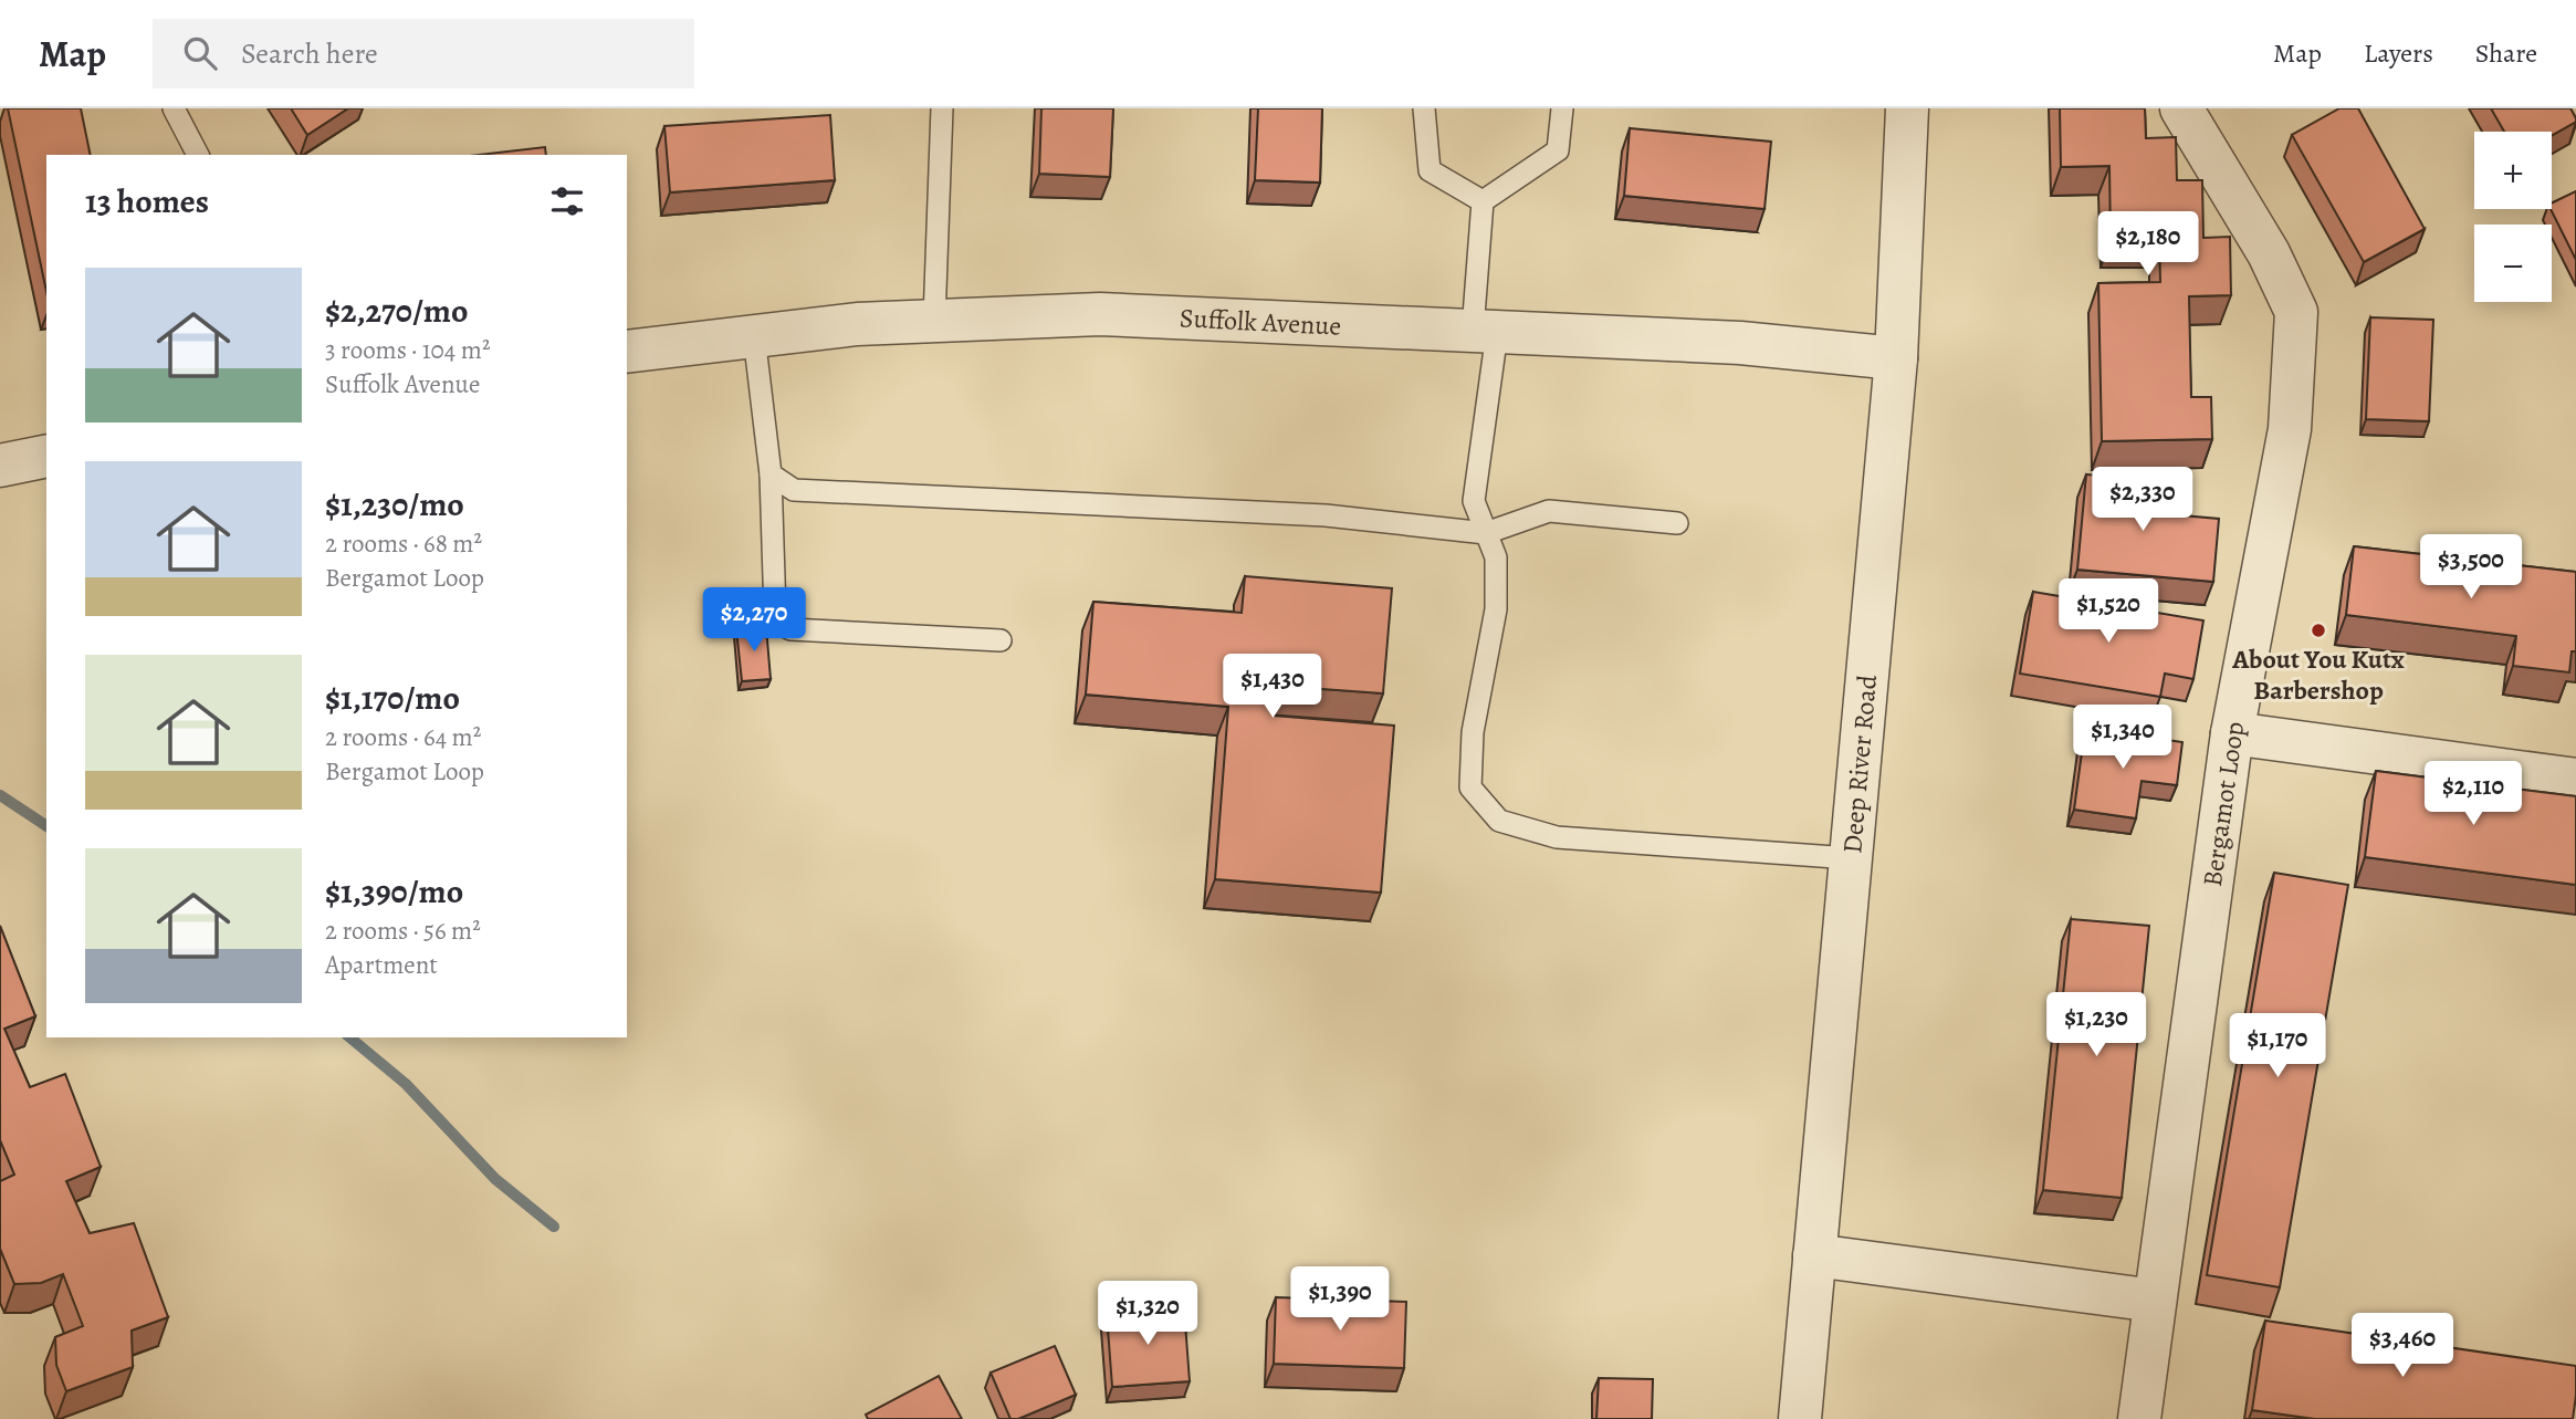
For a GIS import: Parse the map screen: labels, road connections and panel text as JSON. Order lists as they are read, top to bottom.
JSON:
{
  "streets": {
    "street": ["Suffolk Avenue", "Deep River Road", "Bergamot Loop"]
  },
  "crossings": [
    ["Suffolk Avenue", "Deep River Road"]
  ],
  "places": ["About You Kutx Barbershop"],
  "page": {
    "header": "Map",
    "search": "Search here",
    "nav": ["Map", "Layers", "Share"],
    "map_buttons": ["+", "−"],
    "heading": "13 homes",
    "price": [
      "$2,180",
      "$2,330",
      "$3,500",
      "$1,520",
      "$2,270",
      "$1,430",
      "$1,340",
      "$2,110",
      "$1,230",
      "$1,170",
      "$1,390",
      "$1,320",
      "$3,460"
    ],
    "list": [
      {
        "name": "$2,270/mo",
        "note": "3 rooms · 104 m² · Suffolk Avenue"
      },
      {
        "name": "$1,230/mo",
        "note": "2 rooms · 68 m² · Bergamot Loop"
      },
      {
        "name": "$1,170/mo",
        "note": "2 rooms · 64 m² · Bergamot Loop"
      },
      {
        "name": "$1,390/mo",
        "note": "2 rooms · 56 m² · Apartment"
      }
    ]
  }
}
